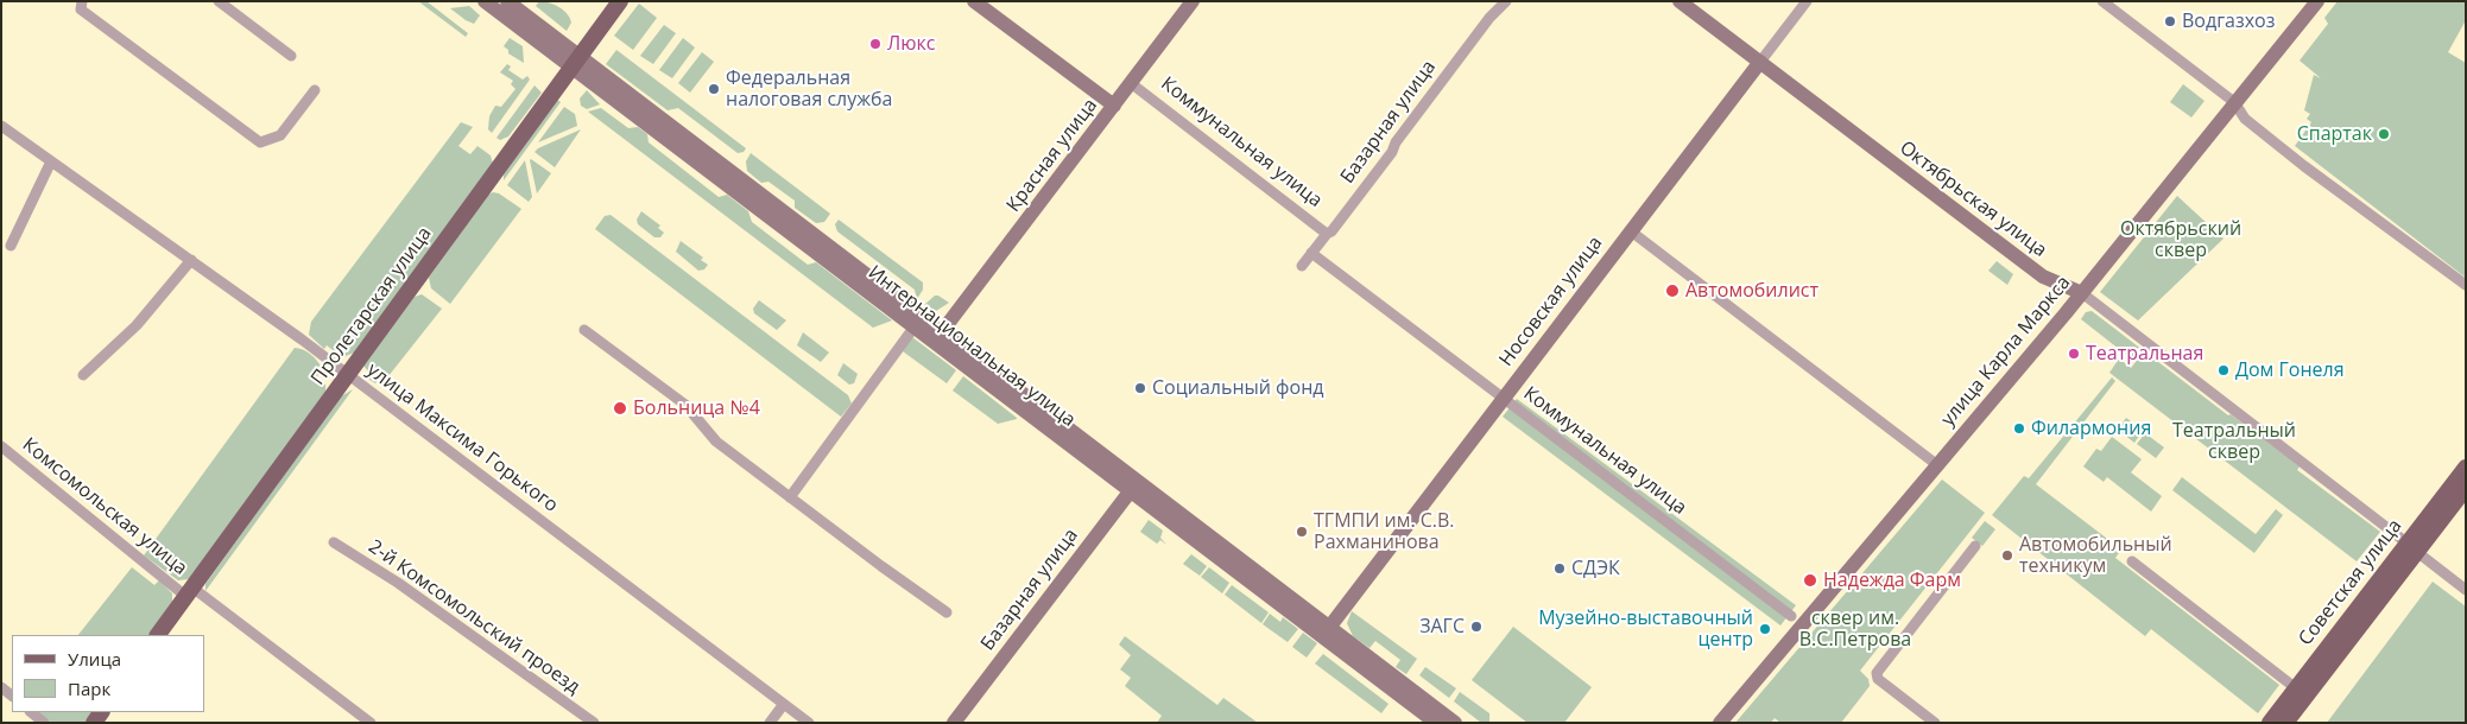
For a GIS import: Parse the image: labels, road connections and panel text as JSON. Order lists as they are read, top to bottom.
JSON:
{
  "streets": {
    "main road": [
      "Базарная улица",
      "Красная улица",
      "Октябрьская улица",
      "Носовская улица",
      "Пролетарская улица",
      "Интернациональная улица",
      "улица Карла Маркса",
      "Советская улица"
    ],
    "street": [
      "Коммунальная улица",
      "улица Максима Горького",
      "Комсомольская улица",
      "2-й Комсомольский проезд"
    ]
  },
  "crossings": [
    ["Базарная улица", "Коммунальная улица"],
    ["Базарная улица", "Интернациональная улица"],
    ["Коммунальная улица", "Красная улица"],
    ["Коммунальная улица", "Носовская улица"],
    ["Красная улица", "Интернациональная улица"],
    ["Октябрьская улица", "Носовская улица"],
    ["Октябрьская улица", "улица Карла Маркса"],
    ["Октябрьская улица", "Советская улица"],
    ["Носовская улица", "Интернациональная улица"],
    ["Пролетарская улица", "Интернациональная улица"],
    ["Пролетарская улица", "улица Максима Горького"],
    ["Пролетарская улица", "Комсомольская улица"]
  ],
  "parks": ["Октябрьский сквер", "Театральный сквер", "сквер им. В.С.Петрова"],
  "places": [
    "Водгазхоз",
    "Люкс",
    "Федеральная налоговая служба",
    "Спартак",
    "Автомобилист",
    "Театральная",
    "Дом Гонеля",
    "Социальный фонд",
    "Больница №4",
    "Филармония",
    "ТГМПИ им. С.В. Рахманинова",
    "Автомобильный техникум",
    "СДЭК",
    "Надежда Фарм",
    "ЗАГС",
    "Музейно-выставочный центр"
  ],
  "legend": ["Улица", "Парк"]
}
